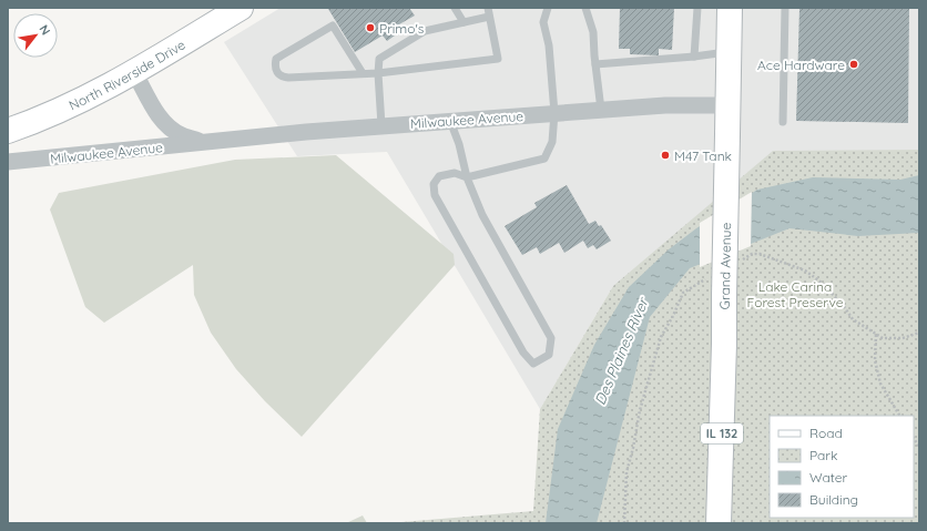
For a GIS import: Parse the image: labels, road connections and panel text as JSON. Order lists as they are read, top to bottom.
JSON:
{
  "streets": {
    "main road": ["North Riverside Drive", "Grand Avenue", "IL 132"],
    "street": ["Milwaukee Avenue"]
  },
  "crossings": [
    ["North Riverside Drive", "Milwaukee Avenue"],
    ["Milwaukee Avenue", "Grand Avenue"]
  ],
  "water": ["Des Plaines River"],
  "parks": ["Lake Carina Forest Preserve"],
  "places": ["Primo's", "Ace Hardware", "M47 Tank"],
  "legend": [
    "Road",
    "Park",
    "Water",
    "Building"
  ],
  "north": "top right"
}
